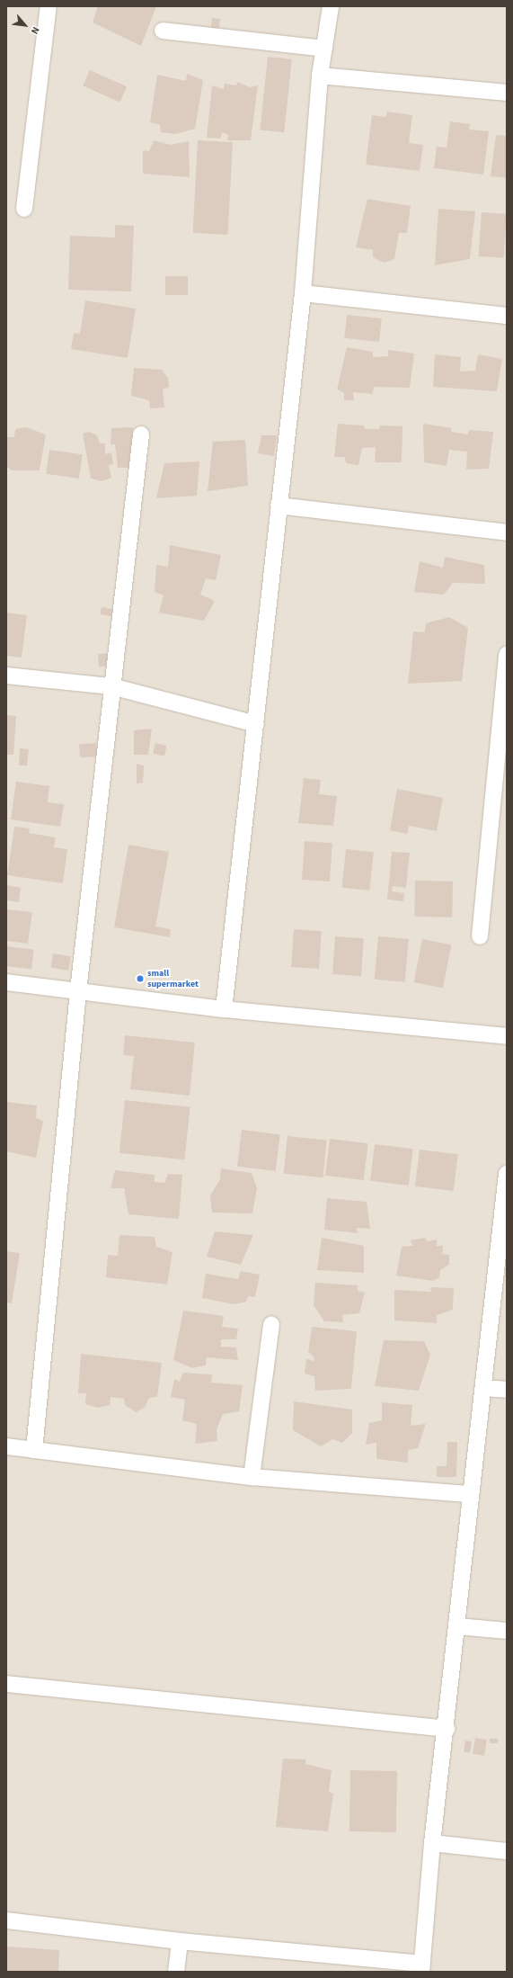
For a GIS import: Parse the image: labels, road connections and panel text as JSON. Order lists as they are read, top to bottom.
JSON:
{
  "places": ["small supermarket"],
  "north": "bottom right"
}
